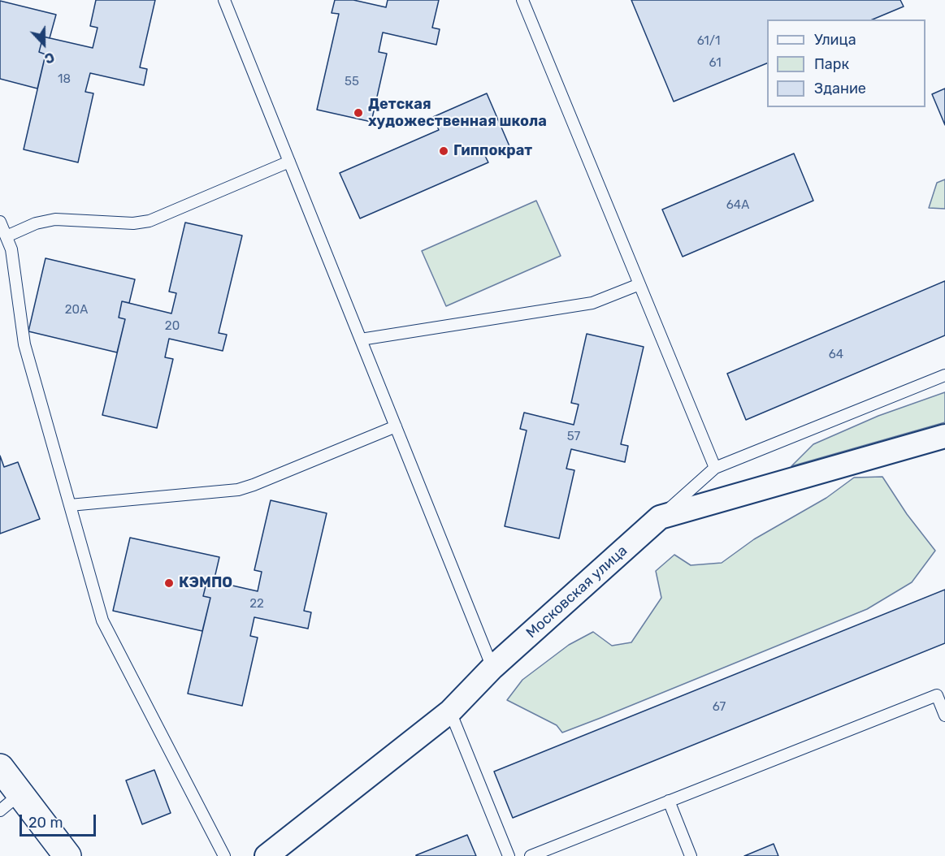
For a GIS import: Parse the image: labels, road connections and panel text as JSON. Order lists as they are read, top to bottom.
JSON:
{
  "streets": {
    "street": ["Московская улица"]
  },
  "places": ["Детская художественная школа", "Гиппократ", "КЭМПО"],
  "house_numbers": [
    "61/1",
    "61",
    "18",
    "55",
    "64А",
    "20А",
    "20",
    "64",
    "57",
    "22",
    "67"
  ],
  "legend": ["Улица", "Парк", "Здание"],
  "scale_bar": "20 m",
  "north": "bottom"
}
